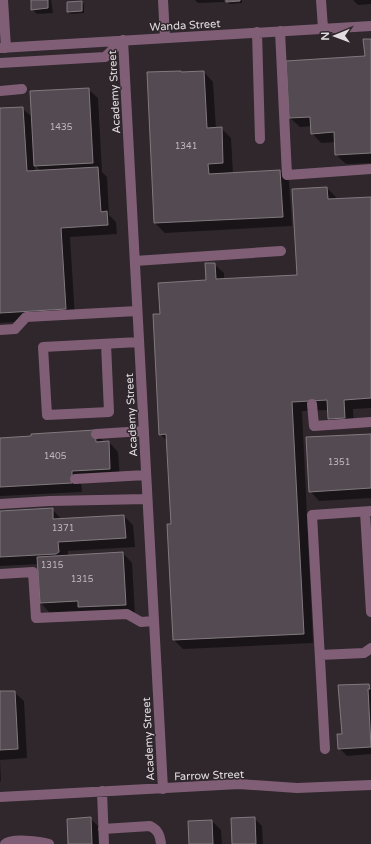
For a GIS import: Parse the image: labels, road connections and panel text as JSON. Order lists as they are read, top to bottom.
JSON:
{
  "streets": {
    "street": ["Wanda Street", "Academy Street", "Farrow Street"]
  },
  "crossings": [
    ["Wanda Street", "Academy Street"],
    ["Academy Street", "Farrow Street"]
  ],
  "house_numbers": [
    "1435",
    "1341",
    "1405",
    "1351",
    "1371",
    "1315",
    "1315"
  ],
  "north": "left"
}
